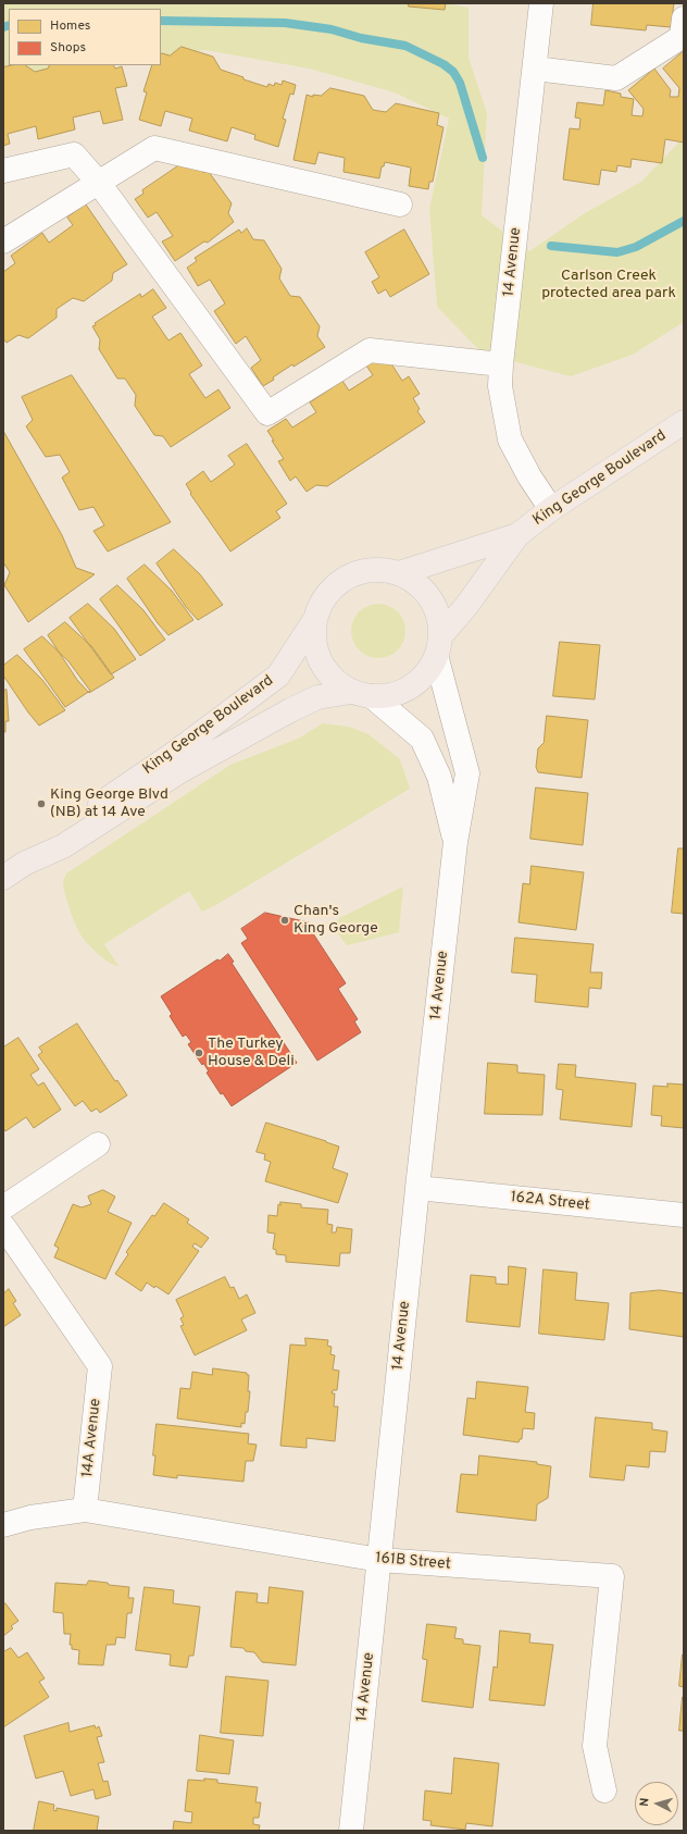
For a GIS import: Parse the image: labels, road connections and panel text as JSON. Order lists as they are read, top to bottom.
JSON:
{
  "streets": {
    "main road": ["King George Boulevard"],
    "street": [
      "14 Avenue",
      "162A Street",
      "14A Avenue",
      "161B Street"
    ]
  },
  "crossings": [
    ["14 Avenue", "King George Boulevard"],
    ["14 Avenue", "162A Street"],
    ["14 Avenue", "161B Street"],
    ["14A Avenue", "161B Street"]
  ],
  "parks": ["Carlson Creek protected area park"],
  "places": ["King George Blvd (NB) at 14 Ave", "Chan's King George", "The Turkey House & Deli"],
  "legend": ["Homes", "Shops"],
  "north": "left"
}
